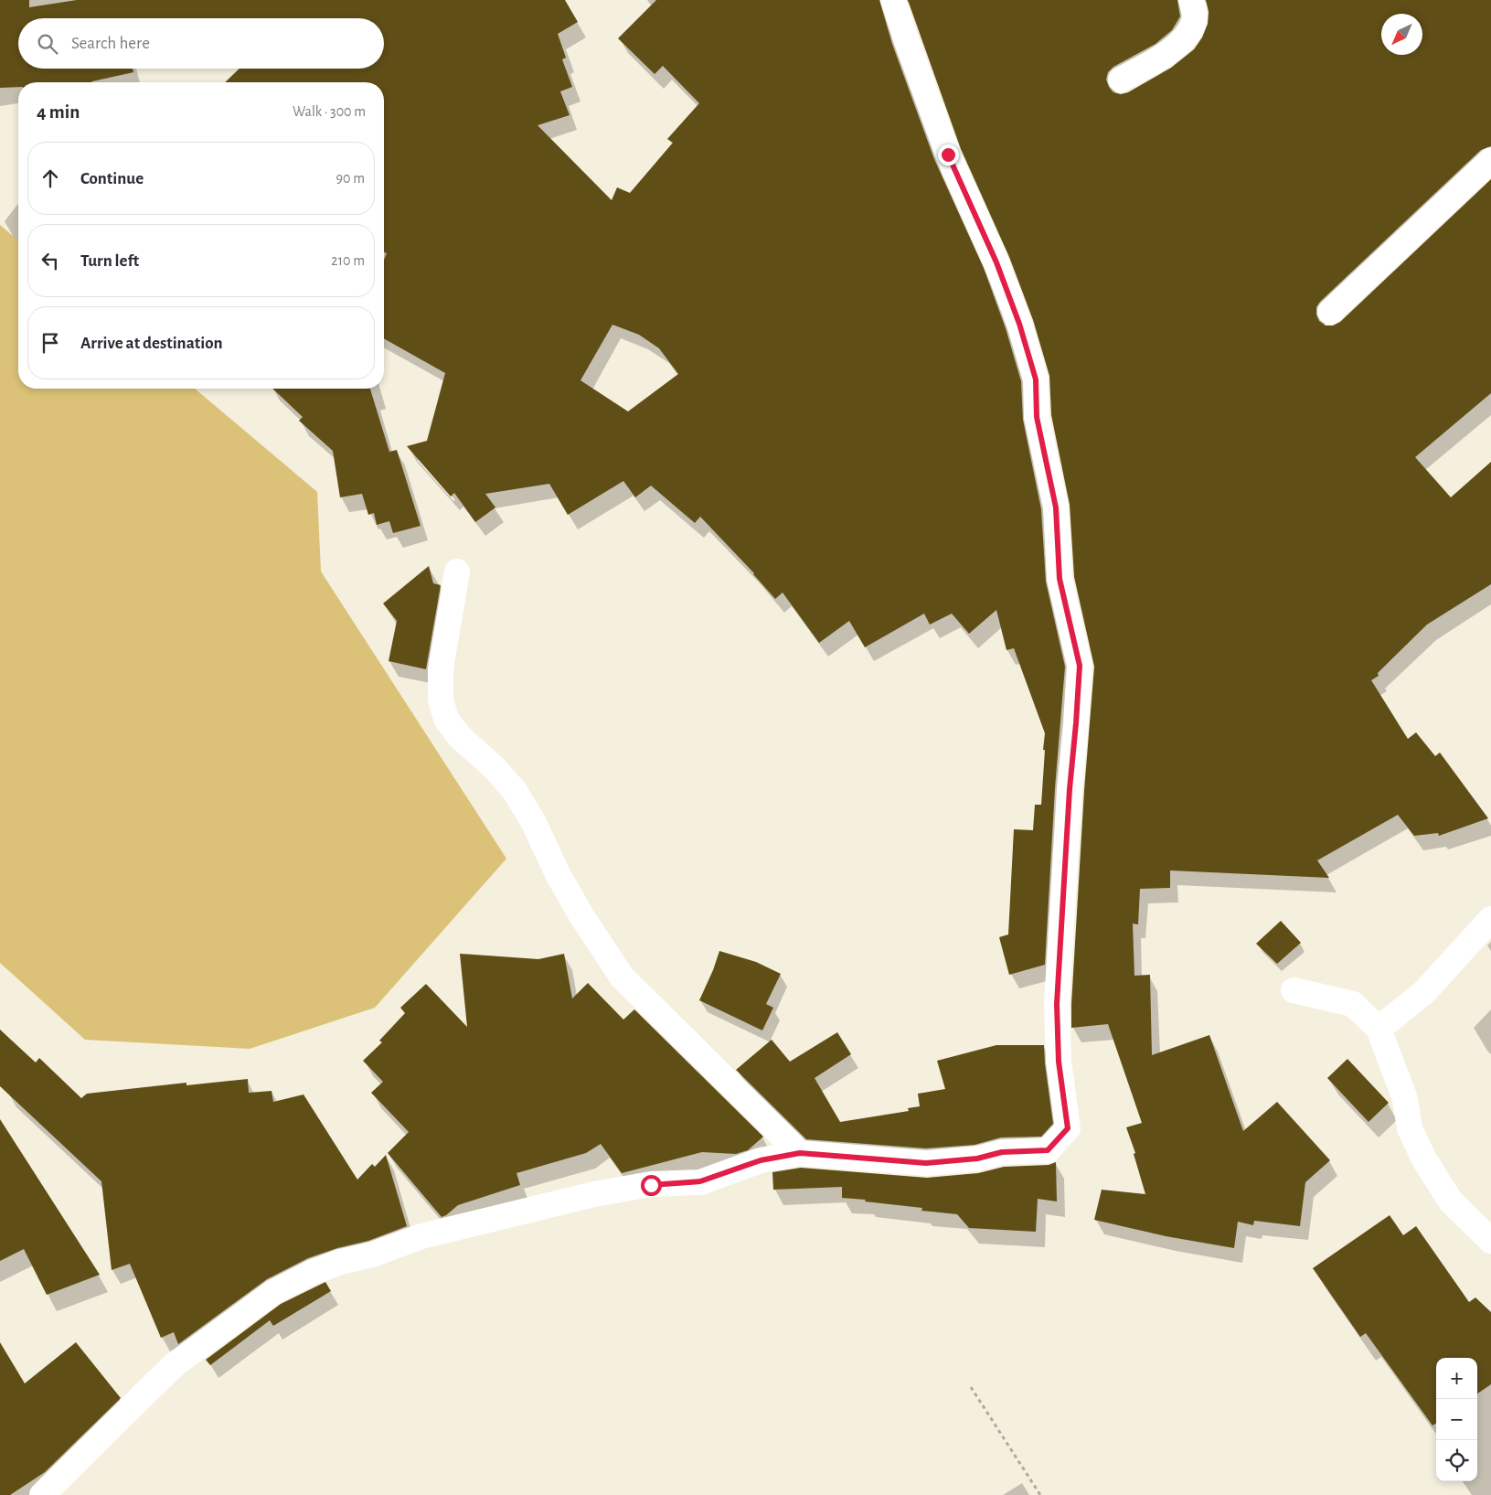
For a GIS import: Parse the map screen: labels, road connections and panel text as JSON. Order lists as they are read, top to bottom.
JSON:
{
  "north": "bottom left",
  "page": {
    "search": "Search here",
    "heading": ["4 min", "Walk · 300 m"],
    "list": [
      ["Continue", "90 m"],
      ["Turn left", "210 m"],
      "Arrive at destination"
    ],
    "map_buttons": ["+", "−"]
  }
}
